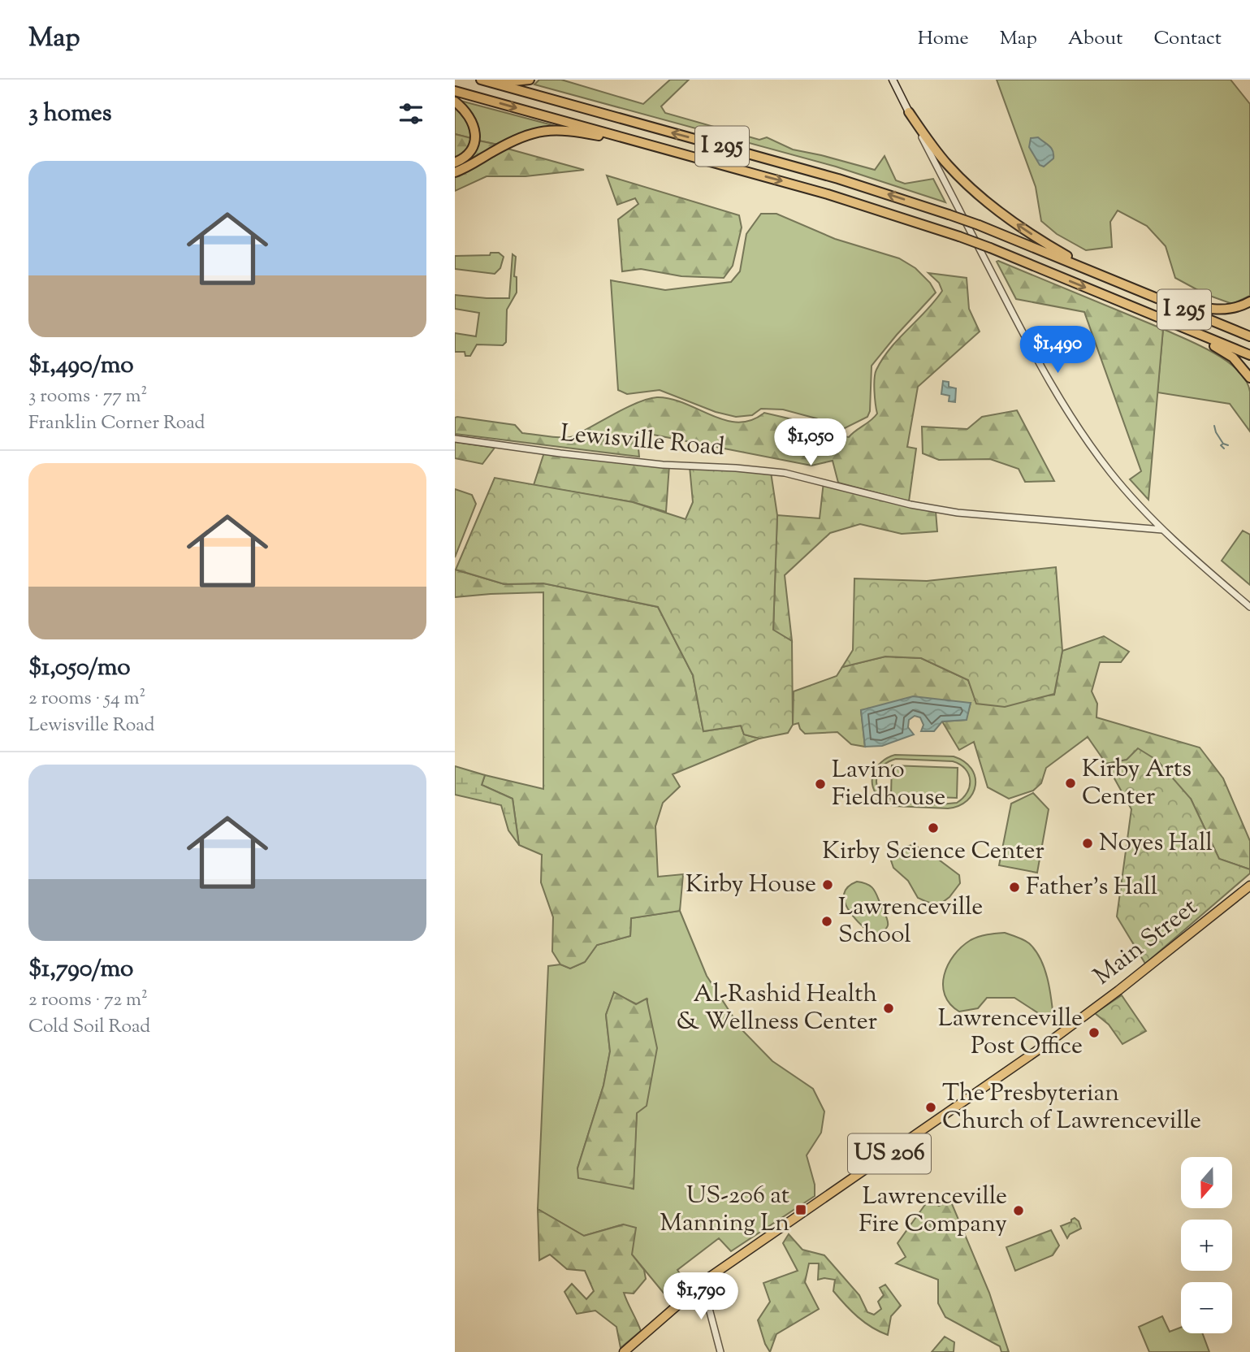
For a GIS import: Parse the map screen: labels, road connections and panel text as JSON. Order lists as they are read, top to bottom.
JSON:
{
  "streets": {
    "highway": ["I 295", "Main Street", "US 206"],
    "street": ["Lewisville Road"]
  },
  "crossings": [
    ["Main Street", "US 206"]
  ],
  "places": {
    "other": [
      "Kirby Arts Center",
      "Lavino Fieldhouse",
      "Kirby Science Center",
      "Noyes Hall",
      "Kirby House",
      "Father's Hall",
      "Lawrenceville School",
      "Al-Rashid Health & Wellness Center",
      "Lawrenceville Post Office",
      "The Presbyterian Church of Lawrenceville",
      "Lawrenceville Fire Company"
    ],
    "transit": ["US-206 at Manning Ln"]
  },
  "north": "bottom",
  "page": {
    "header": "Map",
    "nav": [
      "Home",
      "Map",
      "About",
      "Contact"
    ],
    "heading": "3 homes",
    "list": [
      {
        "name": "$1,490/mo",
        "note": "3 rooms · 77 m² · Franklin Corner Road"
      },
      {
        "name": "$1,050/mo",
        "note": "2 rooms · 54 m² · Lewisville Road"
      },
      {
        "name": "$1,790/mo",
        "note": "2 rooms · 72 m² · Cold Soil Road"
      }
    ],
    "price": ["$1,490", "$1,050", "$1,790"],
    "map_buttons": ["+", "−"]
  }
}
